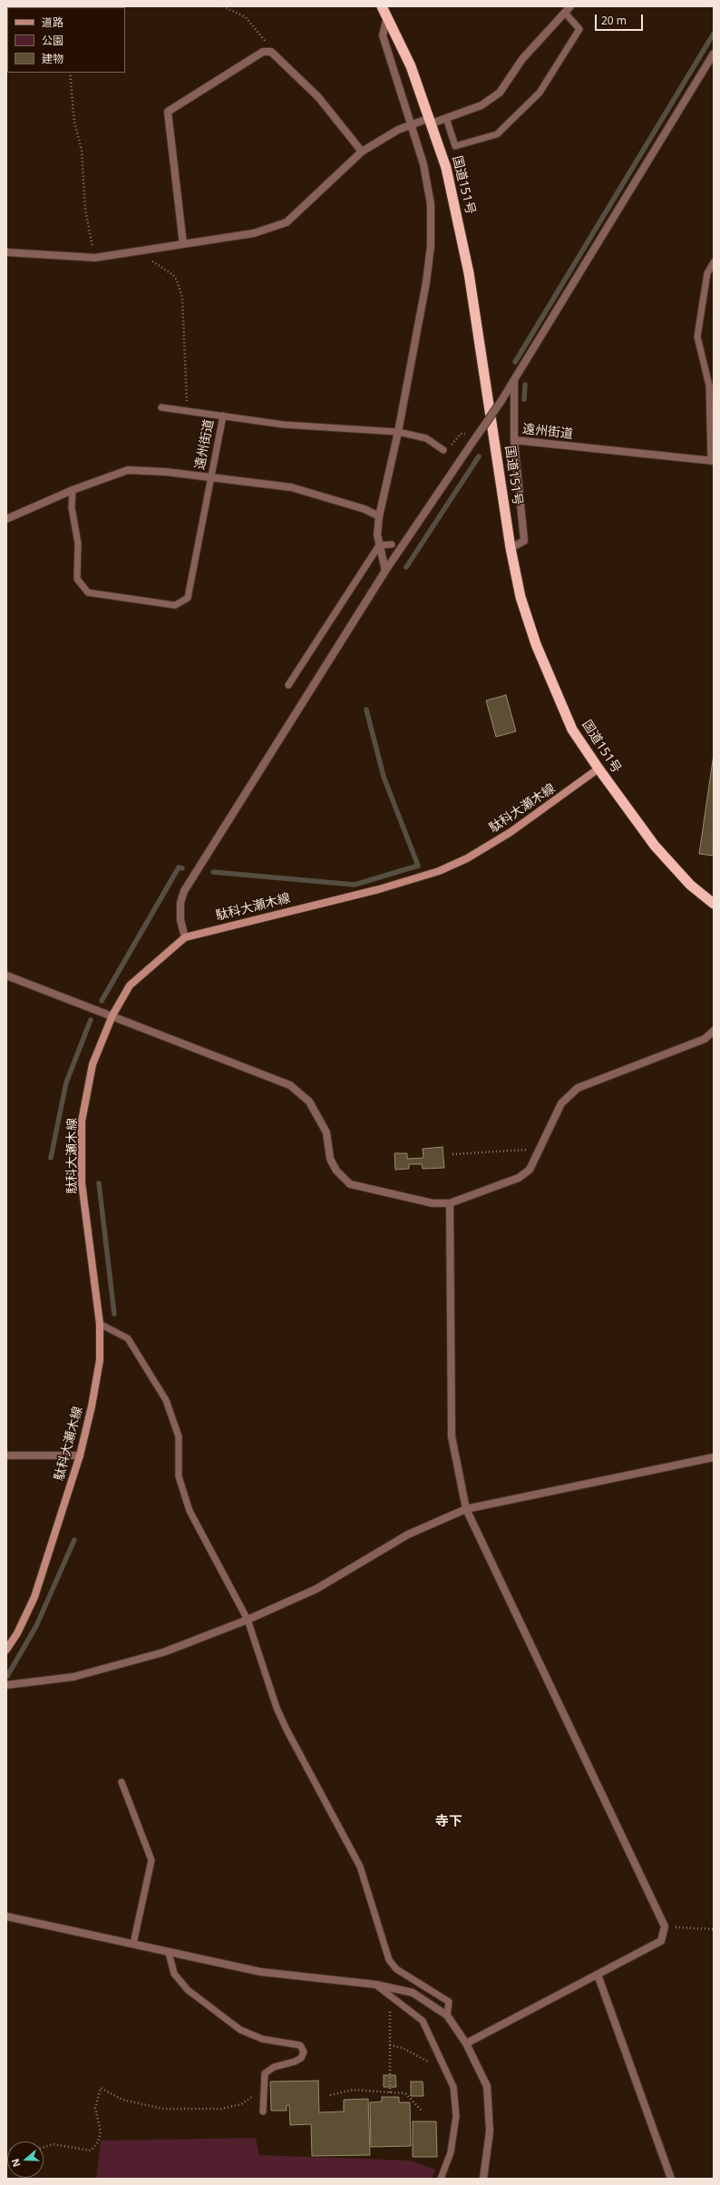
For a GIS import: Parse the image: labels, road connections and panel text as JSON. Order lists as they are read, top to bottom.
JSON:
{
  "streets": {
    "highway": ["国道151号"],
    "main road": ["駄科大瀬木線"],
    "street": ["遠州街道"]
  },
  "crossings": [
    ["国道151号", "駄科大瀬木線"]
  ],
  "districts": ["寺下"],
  "legend": ["道路", "公園", "建物"],
  "scale_bar": "20 m",
  "north": "left"
}
